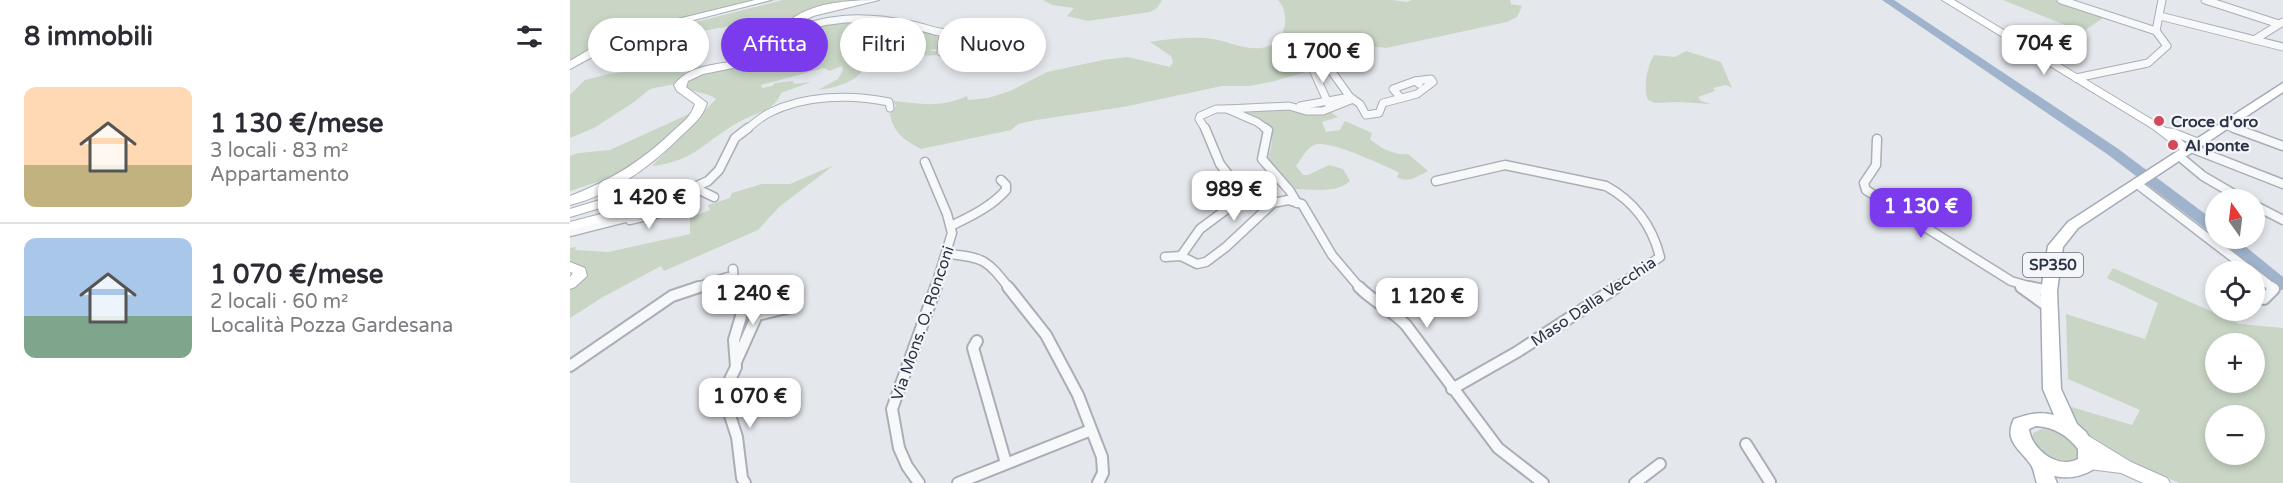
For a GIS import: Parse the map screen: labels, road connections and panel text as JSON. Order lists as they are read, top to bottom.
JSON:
{
  "streets": {
    "main road": ["SP350"],
    "street": ["Maso Dalla Vecchia", "Via Mons. O. Ronconi"]
  },
  "places": ["Croce d'oro", "Al ponte"],
  "north": "top",
  "page": {
    "heading": "8 immobili",
    "chip": [
      "Compra",
      "Affitta",
      "Filtri",
      "Nuovo"
    ],
    "price": [
      "704 €",
      "1 700 €",
      "989 €",
      "1 420 €",
      "1 130 €",
      "1 240 €",
      "1 120 €",
      "1 070 €"
    ],
    "list": [
      {
        "name": "1 130 €/mese",
        "note": "3 locali · 83 m² · Appartamento"
      },
      {
        "name": "1 070 €/mese",
        "note": "2 locali · 60 m² · Località Pozza Gardesana"
      }
    ],
    "map_buttons": ["+", "−"]
  }
}
